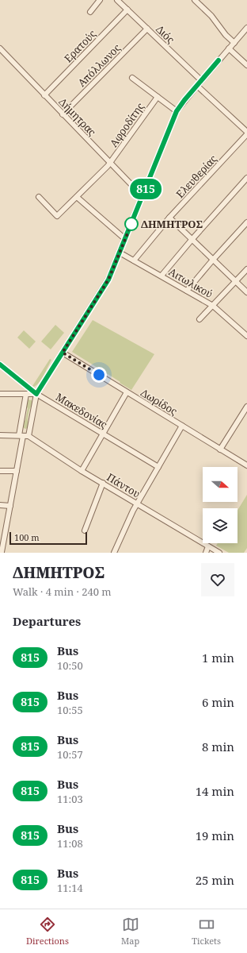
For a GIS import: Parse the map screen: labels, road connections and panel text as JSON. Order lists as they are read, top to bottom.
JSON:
{
  "streets": {
    "street": [
      "Διός",
      "Ερατούς",
      "Απόλλωνος",
      "Δήμητρας",
      "Αφροδίτης",
      "Ελευθερίας",
      "Αιτωλικού",
      "Δωρίδος",
      "Μακεδονίας",
      "Πάντου"
    ]
  },
  "crossings": [
    ["Διός", "Ερατούς"],
    ["Διός", "Απόλλωνος"],
    ["Ερατούς", "Δήμητρας"],
    ["Απόλλωνος", "Δήμητρας"],
    ["Δήμητρας", "Αφροδίτης"],
    ["Ελευθερίας", "Αιτωλικού"]
  ],
  "places": ["ΔΗΜΗΤΡΟΣ"],
  "lines": ["bus line 815"],
  "scale_bar": "100 m",
  "north": "right",
  "page": {
    "on_map": "815",
    "scale": "100 m",
    "heading": [
      ["ΔΗΜΗΤΡΟΣ", "Walk · 4 min · 240 m"],
      "Departures"
    ],
    "list": [
      {
        "mark": "815",
        "name": "Bus",
        "note": "10:50",
        "value": "1 min"
      },
      {
        "mark": "815",
        "name": "Bus",
        "note": "10:55",
        "value": "6 min"
      },
      {
        "mark": "815",
        "name": "Bus",
        "note": "10:57",
        "value": "8 min"
      },
      {
        "mark": "815",
        "name": "Bus",
        "note": "11:03",
        "value": "14 min"
      },
      {
        "mark": "815",
        "name": "Bus",
        "note": "11:08",
        "value": "19 min"
      },
      {
        "mark": "815",
        "name": "Bus",
        "note": "11:14",
        "value": "25 min"
      }
    ],
    "tabs": ["Directions", "Map", "Tickets"]
  }
}
